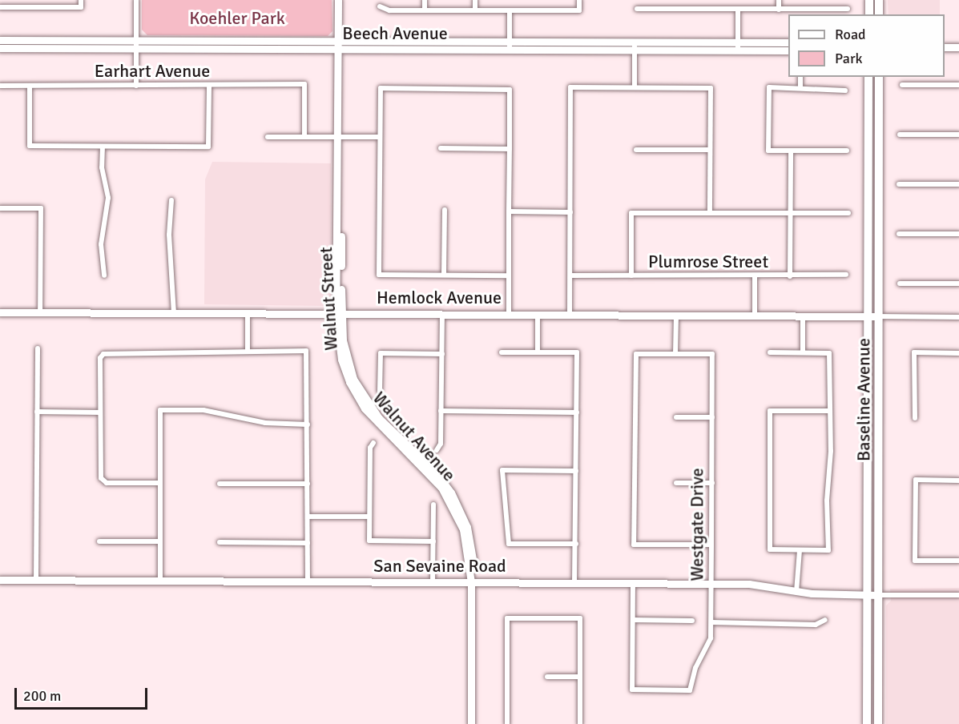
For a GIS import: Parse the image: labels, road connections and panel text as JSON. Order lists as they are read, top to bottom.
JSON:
{
  "streets": {
    "main road": ["Baseline Avenue"],
    "street": [
      "Beech Avenue",
      "Earhart Avenue",
      "Plumrose Street",
      "Hemlock Avenue",
      "Walnut Street",
      "Walnut Avenue",
      "Westgate Drive",
      "San Sevaine Road"
    ]
  },
  "crossings": [
    ["Beech Avenue", "Walnut Street"],
    ["Hemlock Avenue", "Walnut Street"],
    ["Hemlock Avenue", "Baseline Avenue"],
    ["Hemlock Avenue", "Walnut Avenue"],
    ["Walnut Street", "Walnut Avenue"],
    ["Baseline Avenue", "San Sevaine Road"],
    ["Walnut Avenue", "San Sevaine Road"],
    ["Westgate Drive", "San Sevaine Road"]
  ],
  "parks": ["Koehler Park"],
  "legend": ["Road", "Park"],
  "scale_bar": "200 m"
}
